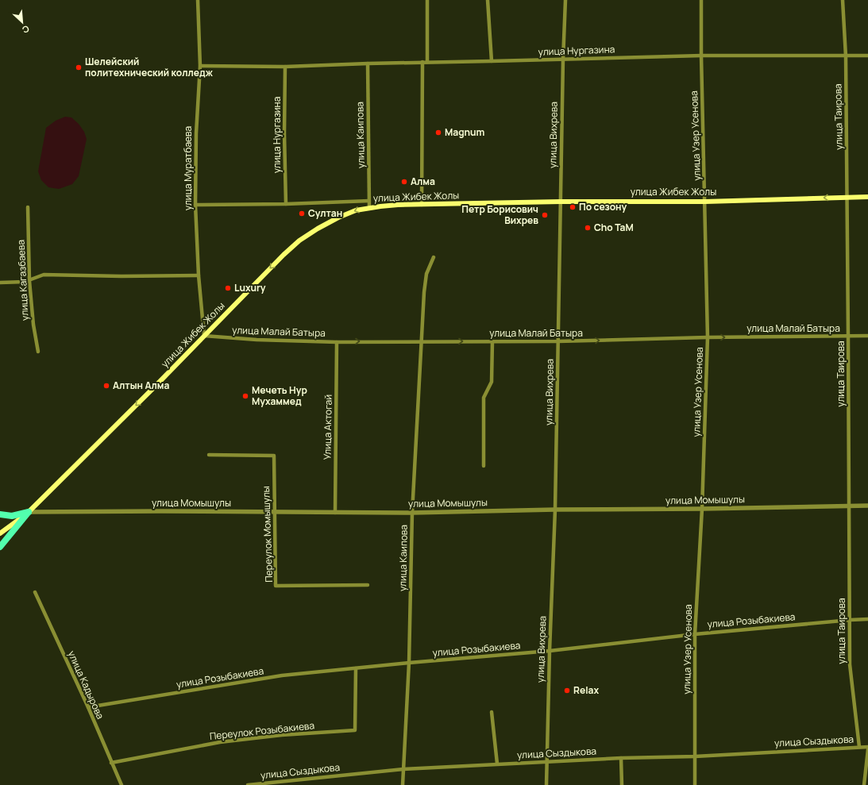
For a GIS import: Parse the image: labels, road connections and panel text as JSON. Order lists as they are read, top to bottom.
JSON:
{
  "streets": {
    "main road": ["улица Жибек Жолы"],
    "street": [
      "улица Нургазина",
      "улица Таирова",
      "улица Каипова",
      "улица Вихрева",
      "улица Узер Усенова",
      "улица Муратбаева",
      "улица Кагазбаева",
      "улица Малай Батыра",
      "Улица Актогай",
      "улица Момышулы",
      "Переулок Момышулы",
      "улица Розыбакиева",
      "улица Кадырова",
      "Переулок Розыбакиева",
      "улица Сыздыкова"
    ]
  },
  "crossings": [
    ["улица Нургазина", "улица Таирова"],
    ["улица Нургазина", "улица Каипова"],
    ["улица Нургазина", "улица Вихрева"],
    ["улица Нургазина", "улица Узер Усенова"],
    ["улица Нургазина", "улица Муратбаева"],
    ["улица Таирова", "улица Жибек Жолы"],
    ["улица Таирова", "улица Малай Батыра"],
    ["улица Таирова", "улица Момышулы"],
    ["улица Таирова", "улица Розыбакиева"],
    ["улица Таирова", "улица Сыздыкова"],
    ["улица Каипова", "улица Жибек Жолы"],
    ["улица Каипова", "улица Малай Батыра"],
    ["улица Каипова", "улица Момышулы"],
    ["улица Каипова", "улица Розыбакиева"],
    ["улица Каипова", "улица Сыздыкова"],
    ["улица Вихрева", "улица Жибек Жолы"],
    ["улица Вихрева", "улица Малай Батыра"],
    ["улица Вихрева", "улица Момышулы"],
    ["улица Вихрева", "улица Розыбакиева"],
    ["улица Вихрева", "улица Сыздыкова"],
    ["улица Узер Усенова", "улица Жибек Жолы"],
    ["улица Узер Усенова", "улица Малай Батыра"],
    ["улица Узер Усенова", "улица Момышулы"],
    ["улица Узер Усенова", "улица Розыбакиева"],
    ["улица Узер Усенова", "улица Сыздыкова"],
    ["улица Муратбаева", "улица Жибек Жолы"],
    ["улица Муратбаева", "улица Малай Батыра"],
    ["улица Жибек Жолы", "улица Малай Батыра"],
    ["улица Жибек Жолы", "улица Момышулы"],
    ["улица Малай Батыра", "Улица Актогай"],
    ["Улица Актогай", "улица Момышулы"],
    ["улица Момышулы", "Переулок Момышулы"],
    ["улица Розыбакиева", "улица Кадырова"],
    ["улица Розыбакиева", "Переулок Розыбакиева"],
    ["улица Кадырова", "Переулок Розыбакиева"]
  ],
  "one_way": ["улица Жибек Жолы", "улица Малай Батыра"],
  "places": [
    "Шелейский политехнический колледж",
    "Magnum",
    "Алма",
    "По сезону",
    "Султан",
    "Петр Борисович Вихрев",
    "Cho TaM",
    "Luxury",
    "Алтын Алма",
    "Мечеть Нур Мухаммед",
    "Relax"
  ],
  "north": "bottom right"
}
